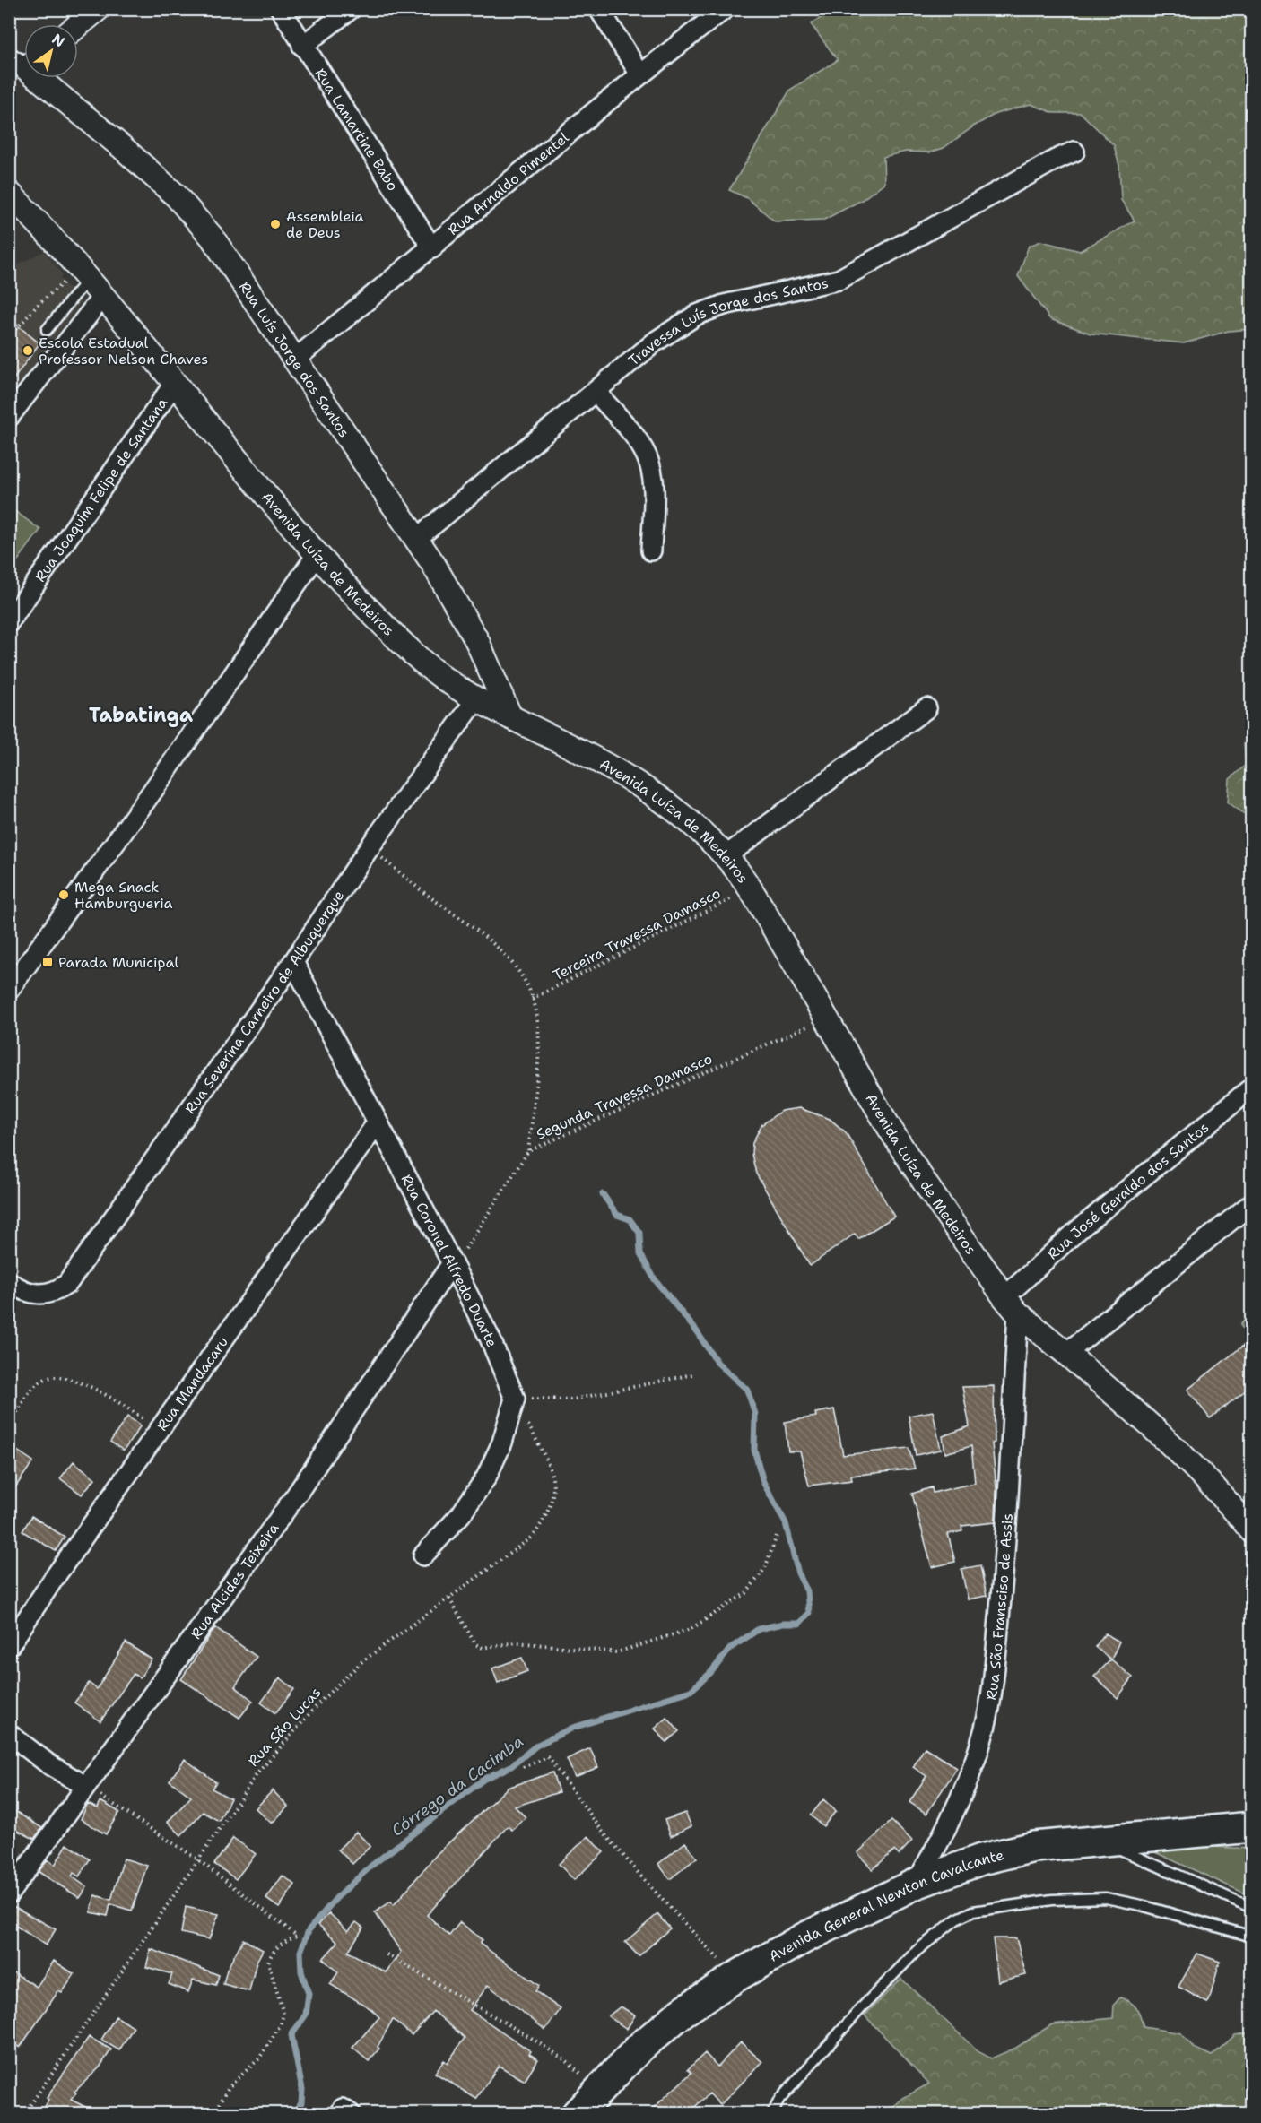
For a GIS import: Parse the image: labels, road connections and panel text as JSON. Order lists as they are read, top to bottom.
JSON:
{
  "streets": {
    "main road": ["Avenida General Newton Cavalcante"],
    "street": [
      "Rua Lamartine Babo",
      "Rua Arnaldo Pimentel",
      "Travessa Luís Jorge dos Santos",
      "Rua Luís Jorge dos Santos",
      "Rua Joaquim Felipe de Santana",
      "Avenida Luíza de Medeiros",
      "Rua Severina Carneiro de Albuquerque",
      "Rua José Geraldo dos Santos",
      "Rua Coronel Alfredo Duarte",
      "Rua Mandacaru",
      "Rua Alcides Teixeira",
      "Rua São Fransciso de Assis"
    ],
    "path": ["Terceira Travessa Damasco", "Segunda Travessa Damasco", "Rua São Lucas"]
  },
  "crossings": [
    ["Rua Lamartine Babo", "Rua Arnaldo Pimentel"],
    ["Rua Arnaldo Pimentel", "Rua Luís Jorge dos Santos"],
    ["Travessa Luís Jorge dos Santos", "Rua Luís Jorge dos Santos"],
    ["Rua Luís Jorge dos Santos", "Avenida Luíza de Medeiros"],
    ["Rua Joaquim Felipe de Santana", "Avenida Luíza de Medeiros"],
    ["Avenida Luíza de Medeiros", "Terceira Travessa Damasco"],
    ["Avenida Luíza de Medeiros", "Rua Severina Carneiro de Albuquerque"],
    ["Avenida Luíza de Medeiros", "Segunda Travessa Damasco"],
    ["Avenida Luíza de Medeiros", "Rua José Geraldo dos Santos"],
    ["Avenida Luíza de Medeiros", "Rua São Fransciso de Assis"],
    ["Rua Severina Carneiro de Albuquerque", "Rua Coronel Alfredo Duarte"],
    ["Segunda Travessa Damasco", "Rua Coronel Alfredo Duarte"],
    ["Segunda Travessa Damasco", "Rua Alcides Teixeira"],
    ["Rua José Geraldo dos Santos", "Rua São Fransciso de Assis"],
    ["Rua Coronel Alfredo Duarte", "Rua Mandacaru"],
    ["Rua Coronel Alfredo Duarte", "Rua Alcides Teixeira"],
    ["Rua Coronel Alfredo Duarte", "Rua São Lucas"],
    ["Rua São Fransciso de Assis", "Avenida General Newton Cavalcante"]
  ],
  "districts": ["Tabatinga"],
  "water": ["Córrego da Cacimba"],
  "places": {
    "other": ["Assembleia de Deus", "Escola Estadual Professor Nelson Chaves", "Mega Snack Hamburgueria"],
    "transit": ["Parada Municipal"]
  },
  "north": "top right"
}
